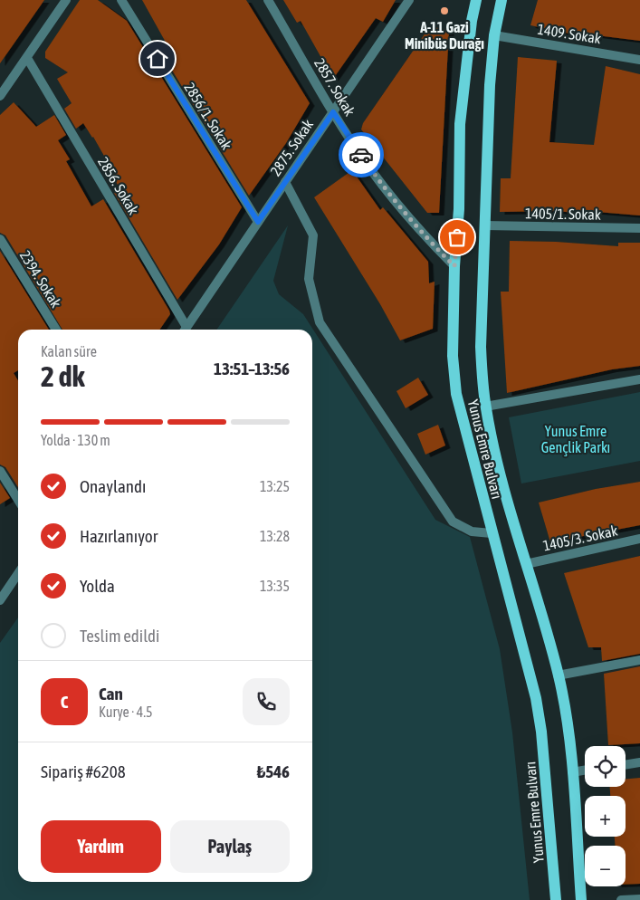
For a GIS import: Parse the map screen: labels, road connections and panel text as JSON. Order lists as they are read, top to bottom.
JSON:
{
  "streets": {
    "main road": ["Yunus Emre Bulvarı"],
    "street": [
      "1409. Sokak",
      "2857. Sokak",
      "2856/1. Sokak",
      "2875. Sokak",
      "2856. Sokak",
      "1405/1. Sokak",
      "2394. Sokak",
      "1405/3. Sokak"
    ]
  },
  "crossings": [
    ["1409. Sokak", "Yunus Emre Bulvarı"],
    ["2857. Sokak", "2875. Sokak"],
    ["2857. Sokak", "Yunus Emre Bulvarı"],
    ["2856/1. Sokak", "2875. Sokak"],
    ["1405/1. Sokak", "Yunus Emre Bulvarı"],
    ["Yunus Emre Bulvarı", "1405/3. Sokak"]
  ],
  "parks": ["Yunus Emre Gençlik Parkı"],
  "places": ["A-11 Gazi Minibüs Durağı"],
  "page": {
    "heading": ["2 dk", "Kalan süre", "13:51–13:56"],
    "panel": [
      "Can",
      "Kurye · 4.5",
      "Sipariş #6208",
      "₺546"
    ],
    "bar": "Yolda · 130 m",
    "list": [
      ["Onaylandı", "13:25"],
      ["Hazırlanıyor", "13:28"],
      ["Yolda", "13:35"],
      "Teslim edildi"
    ],
    "round": "C",
    "map_buttons": ["+", "−"],
    "buttons": ["Yardım", "Paylaş"]
  }
}
